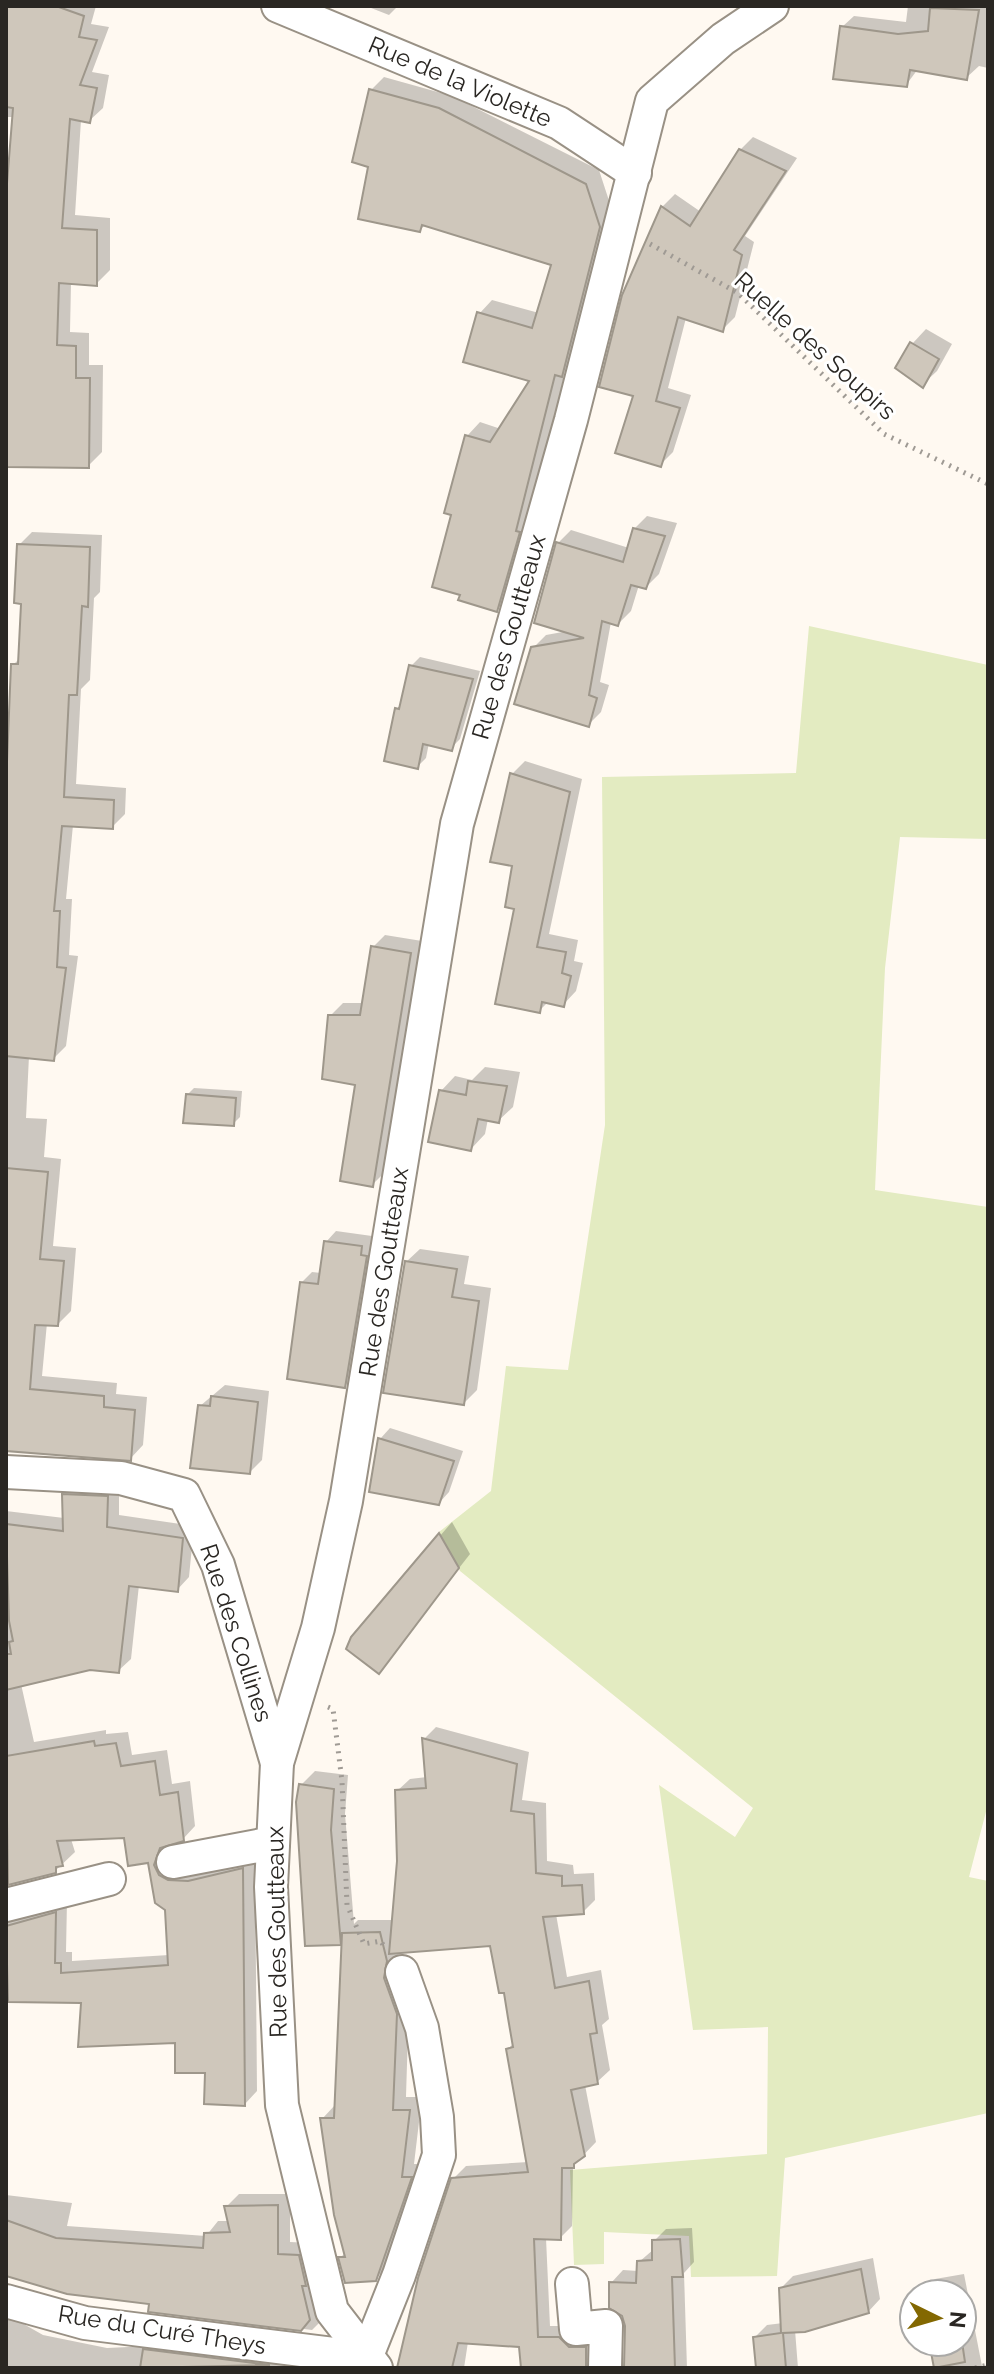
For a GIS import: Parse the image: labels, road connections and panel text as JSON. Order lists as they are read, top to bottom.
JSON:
{
  "streets": {
    "street": [
      "Rue de la Violette",
      "Rue des Goutteaux",
      "Rue des Collines",
      "Rue du Curé Theys"
    ],
    "path": ["Ruelle des Soupirs"]
  },
  "crossings": [
    ["Rue de la Violette", "Rue des Goutteaux"],
    ["Ruelle des Soupirs", "Rue des Goutteaux"],
    ["Rue des Goutteaux", "Rue des Collines"],
    ["Rue des Goutteaux", "Rue du Curé Theys"]
  ],
  "north": "right"
}
